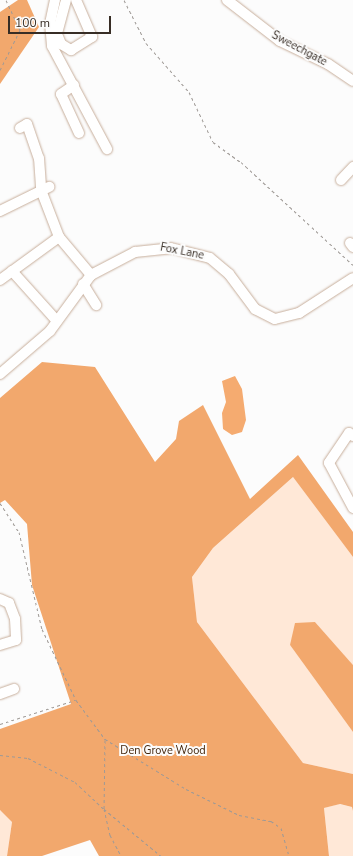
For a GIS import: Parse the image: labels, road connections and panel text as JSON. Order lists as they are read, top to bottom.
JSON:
{
  "streets": {
    "street": ["Sweechgate", "Fox Lane"]
  },
  "parks": ["Den Grove Wood"],
  "scale_bar": "100 m"
}
